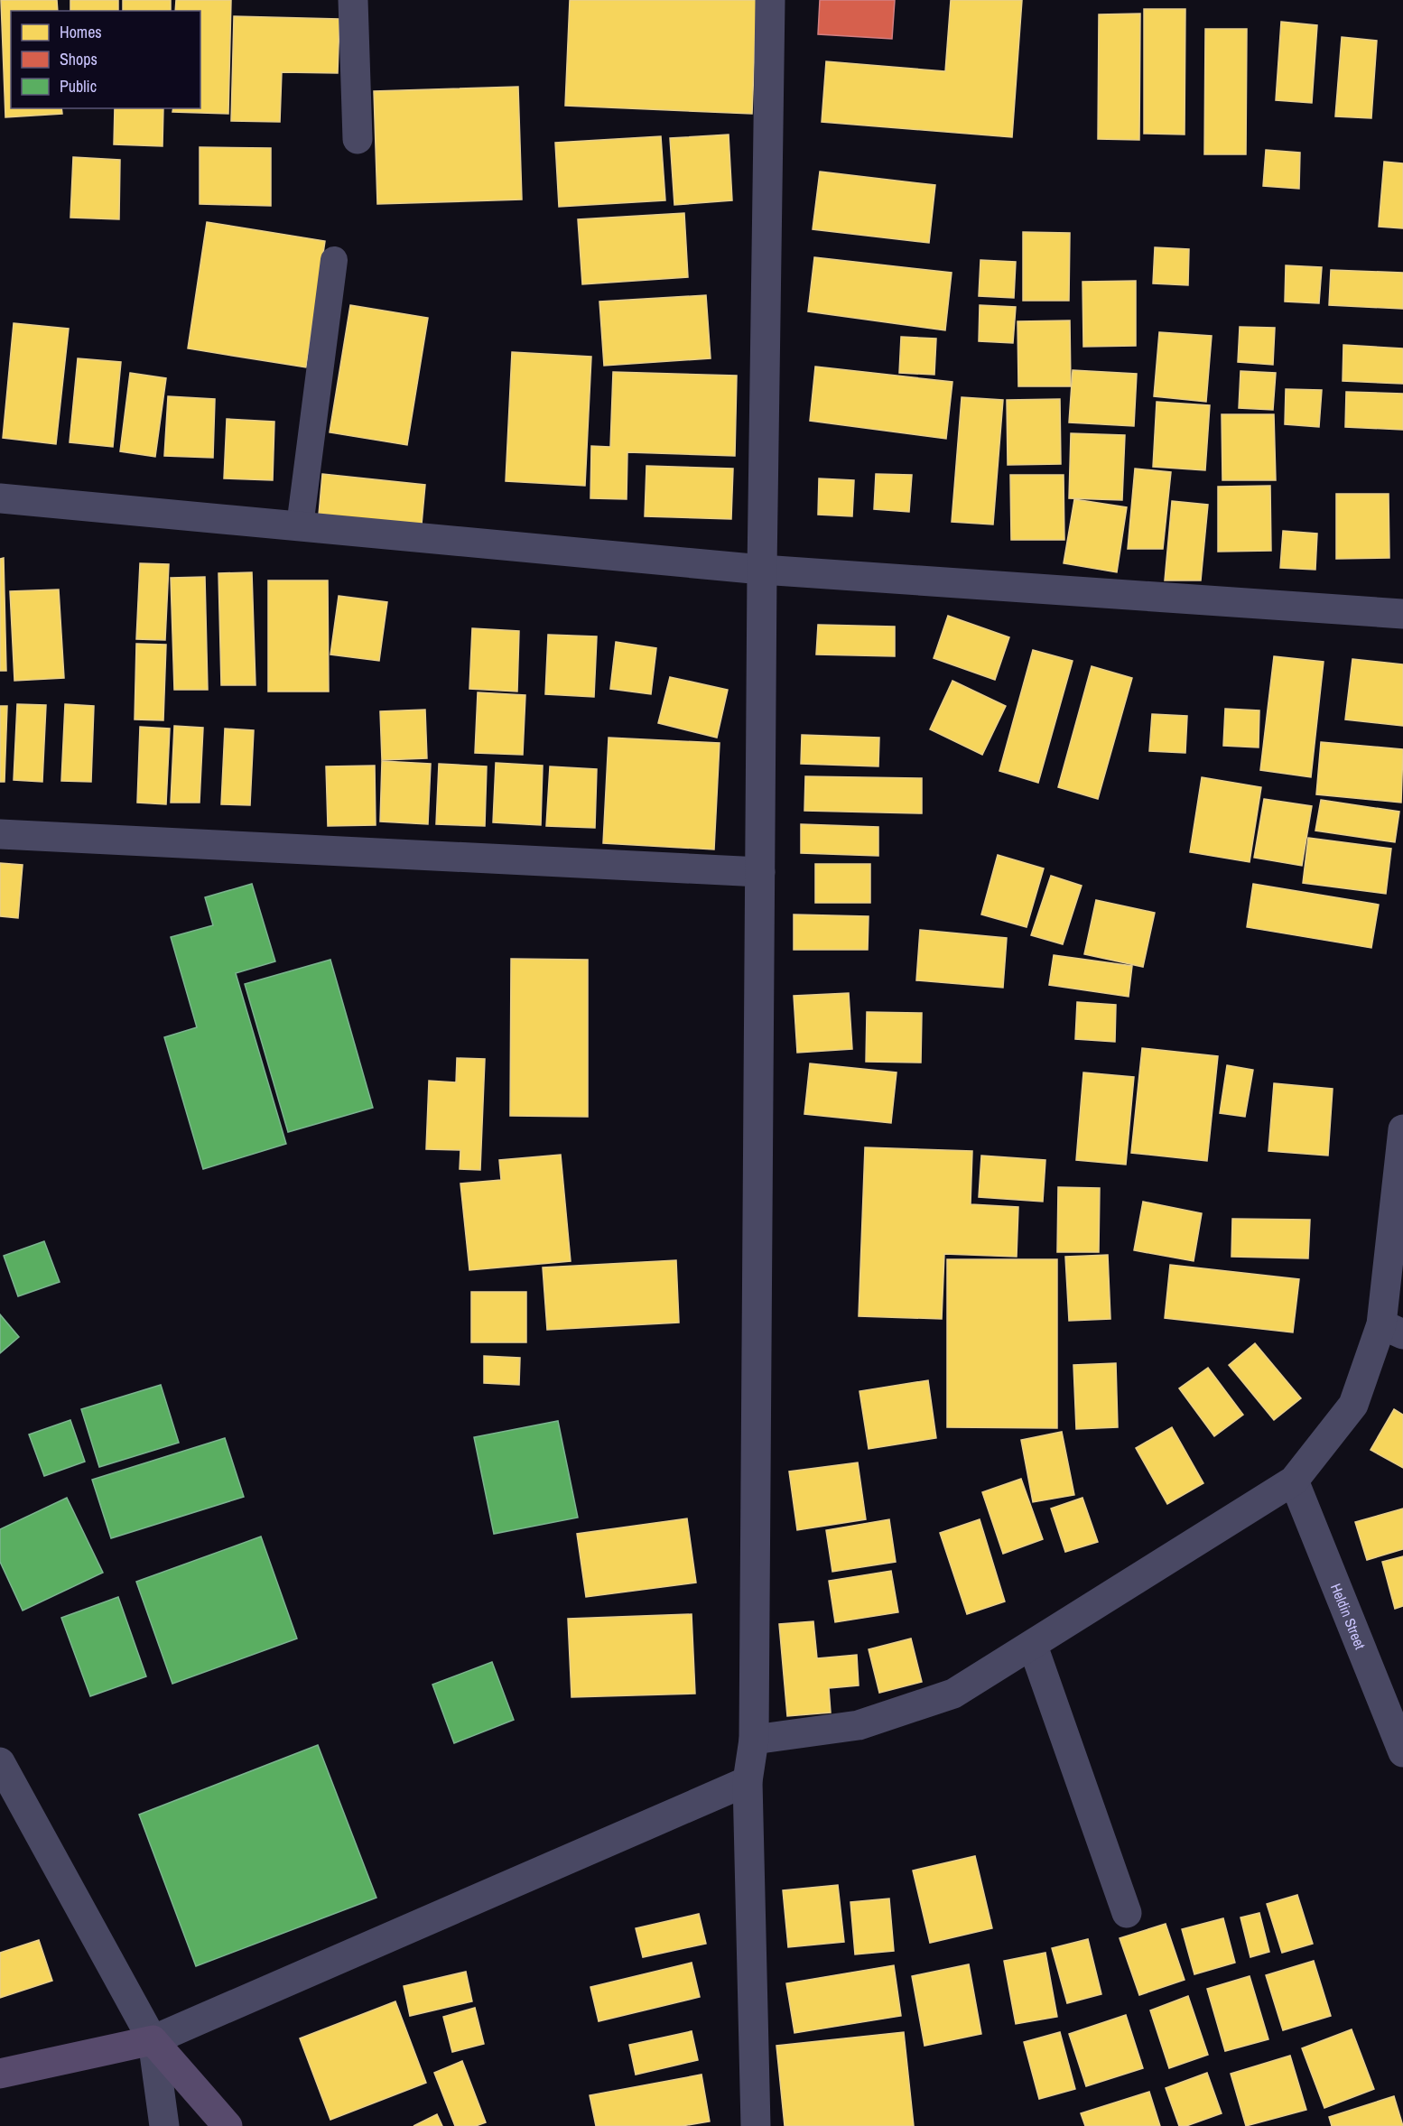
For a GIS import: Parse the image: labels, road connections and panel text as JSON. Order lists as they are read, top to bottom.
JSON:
{
  "streets": {
    "street": ["Heldin Street"]
  },
  "legend": ["Homes", "Shops", "Public"]
}
